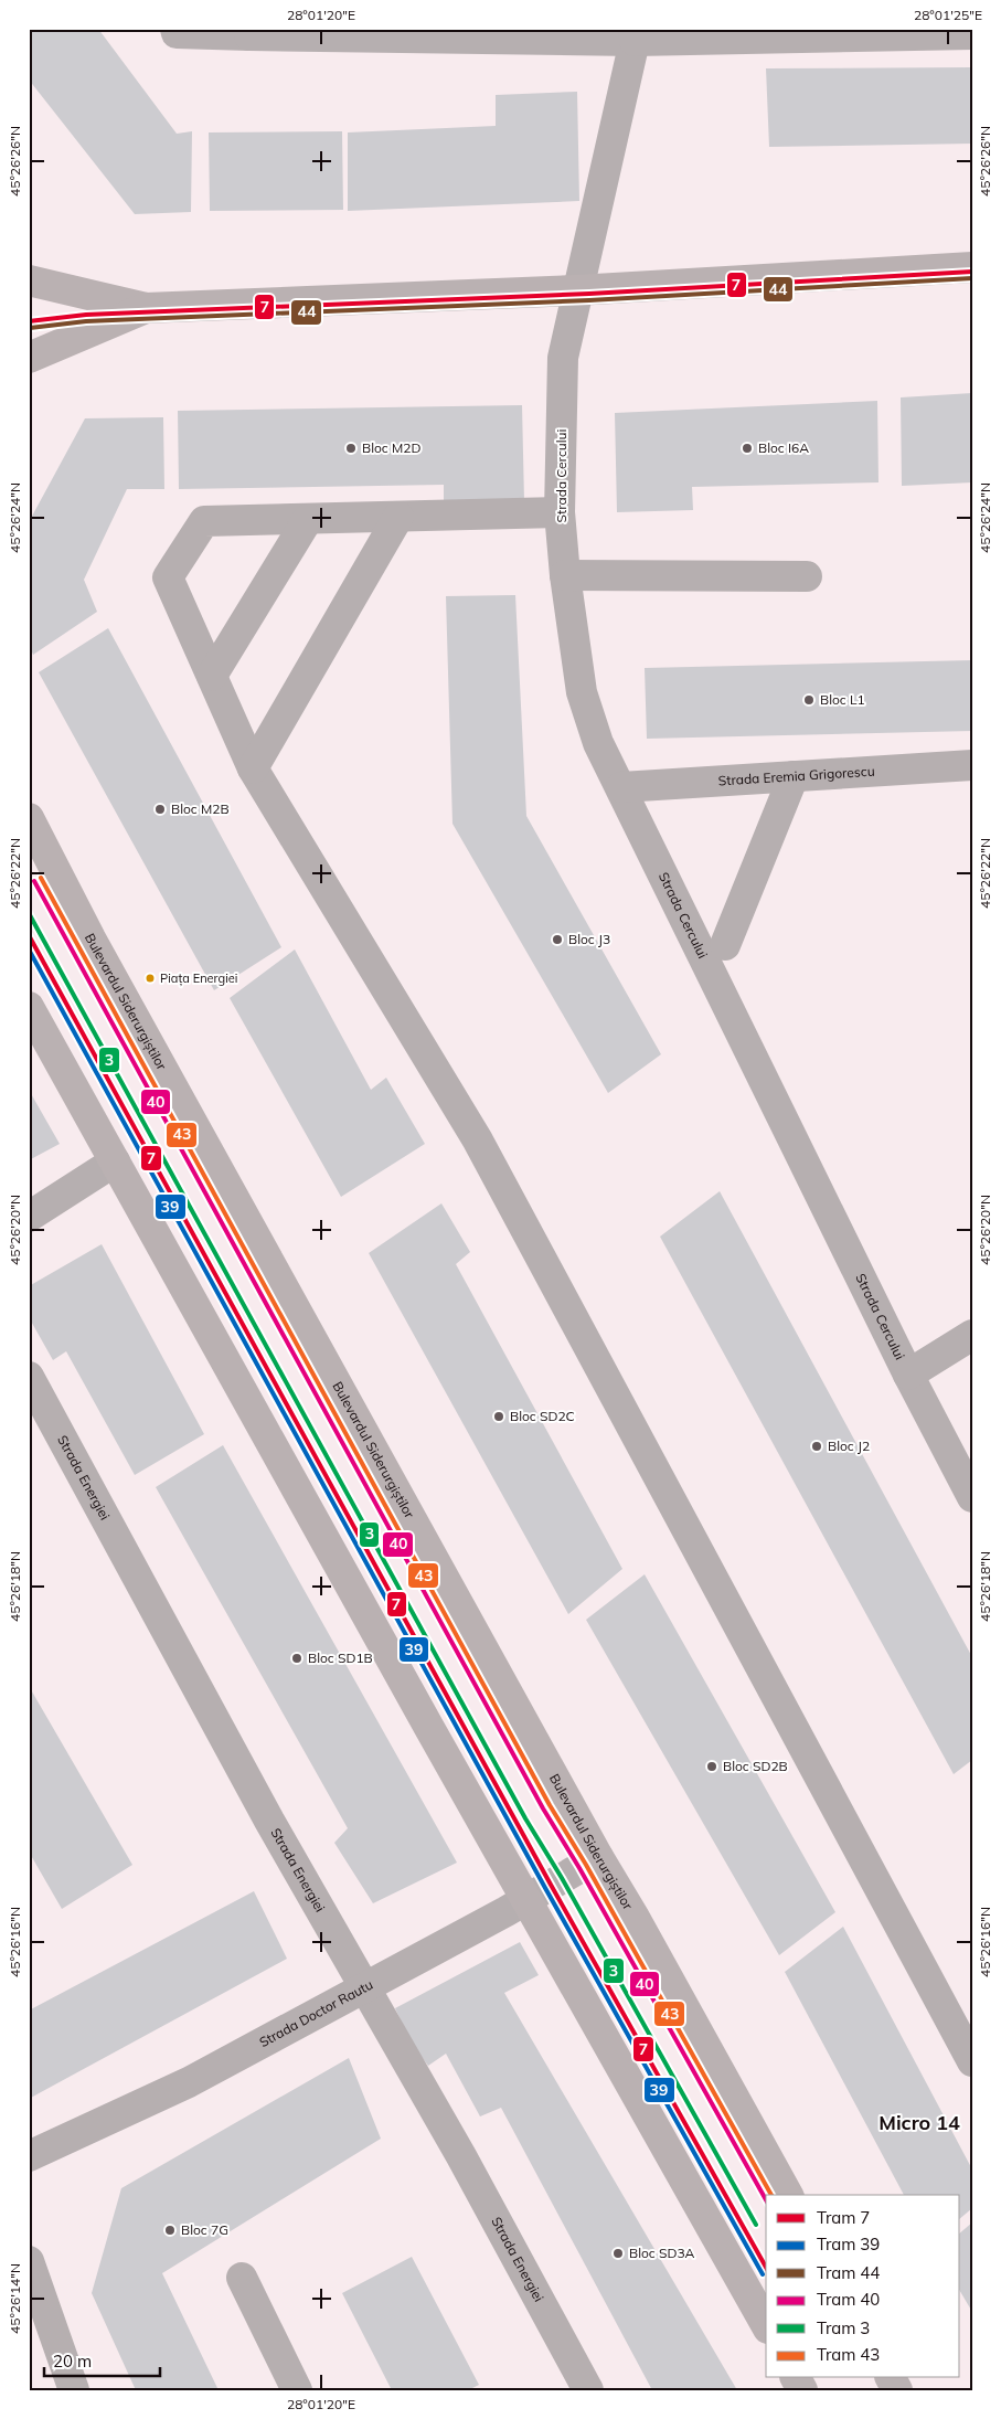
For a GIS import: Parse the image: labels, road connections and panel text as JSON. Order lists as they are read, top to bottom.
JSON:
{
  "streets": {
    "main road": ["Bulevardul Siderurgiștilor"],
    "street": [
      "Strada Cercului",
      "Strada Eremia Grigorescu",
      "Strada Energiei",
      "Strada Doctor Rautu"
    ]
  },
  "crossings": [
    ["Strada Cercului", "Strada Eremia Grigorescu"],
    ["Bulevardul Siderurgiștilor", "Strada Doctor Rautu"],
    ["Strada Energiei", "Strada Doctor Rautu"]
  ],
  "districts": ["Micro 14"],
  "places": [
    "Bloc M2D",
    "Bloc I6A",
    "Bloc L1",
    "Bloc M2B",
    "Bloc J3",
    "Piața Energiei",
    "Bloc SD2C",
    "Bloc J2",
    "Bloc SD1B",
    "Bloc SD2B",
    "Bloc 7G",
    "Bloc SD3A"
  ],
  "lines": [
    "tram line 7",
    "tram line 44",
    "tram line 43",
    "tram line 40",
    "tram line 3",
    "tram line 39"
  ],
  "legend": [
    "Tram 7",
    "Tram 39",
    "Tram 44",
    "Tram 40",
    "Tram 3",
    "Tram 43"
  ],
  "scale_bar": "20 m",
  "coordinates": [
    "28°01'20\"E",
    "28°01'25\"E",
    "45°26'26\"N",
    "45°26'24\"N",
    "45°26'22\"N",
    "45°26'20\"N",
    "45°26'18\"N",
    "45°26'16\"N",
    "45°26'14\"N"
  ]
}
